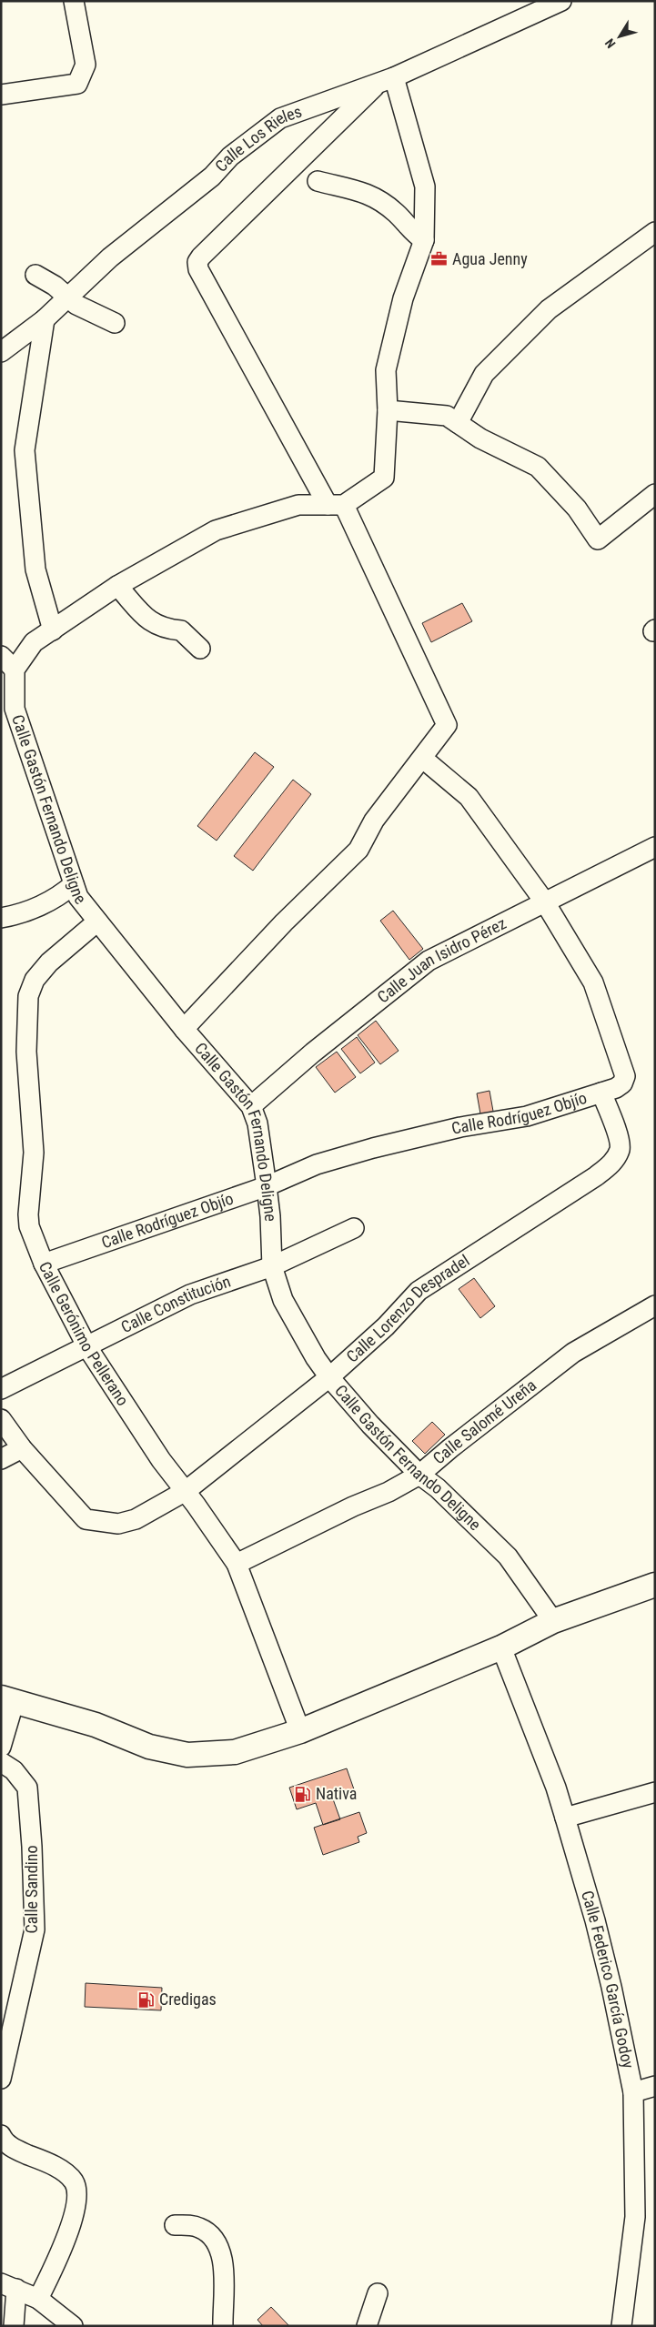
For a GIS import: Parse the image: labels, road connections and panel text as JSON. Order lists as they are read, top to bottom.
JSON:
{
  "streets": {
    "street": [
      "Calle Los Rieles",
      "Calle Gastón Fernando Deligne",
      "Calle Juan Isidro Pérez",
      "Calle Rodríguez Objío",
      "Calle Constitución",
      "Calle Lorenzo Despradel",
      "Calle Gerónimo Pellerano",
      "Calle Salomé Ureña",
      "Calle Sandino",
      "Calle Federico García Godoy"
    ]
  },
  "crossings": [
    ["Calle Gastón Fernando Deligne", "Calle Juan Isidro Pérez"],
    ["Calle Gastón Fernando Deligne", "Calle Rodríguez Objío"],
    ["Calle Gastón Fernando Deligne", "Calle Constitución"],
    ["Calle Gastón Fernando Deligne", "Calle Lorenzo Despradel"],
    ["Calle Gastón Fernando Deligne", "Calle Gerónimo Pellerano"],
    ["Calle Gastón Fernando Deligne", "Calle Salomé Ureña"],
    ["Calle Juan Isidro Pérez", "Calle Rodríguez Objío"],
    ["Calle Rodríguez Objío", "Calle Lorenzo Despradel"],
    ["Calle Rodríguez Objío", "Calle Gerónimo Pellerano"],
    ["Calle Constitución", "Calle Gerónimo Pellerano"],
    ["Calle Lorenzo Despradel", "Calle Gerónimo Pellerano"],
    ["Calle Gerónimo Pellerano", "Calle Salomé Ureña"]
  ],
  "places": {
    "office": ["Agua Jenny"],
    "fuel station": ["Nativa", "Credigas"]
  },
  "north": "bottom left"
}
